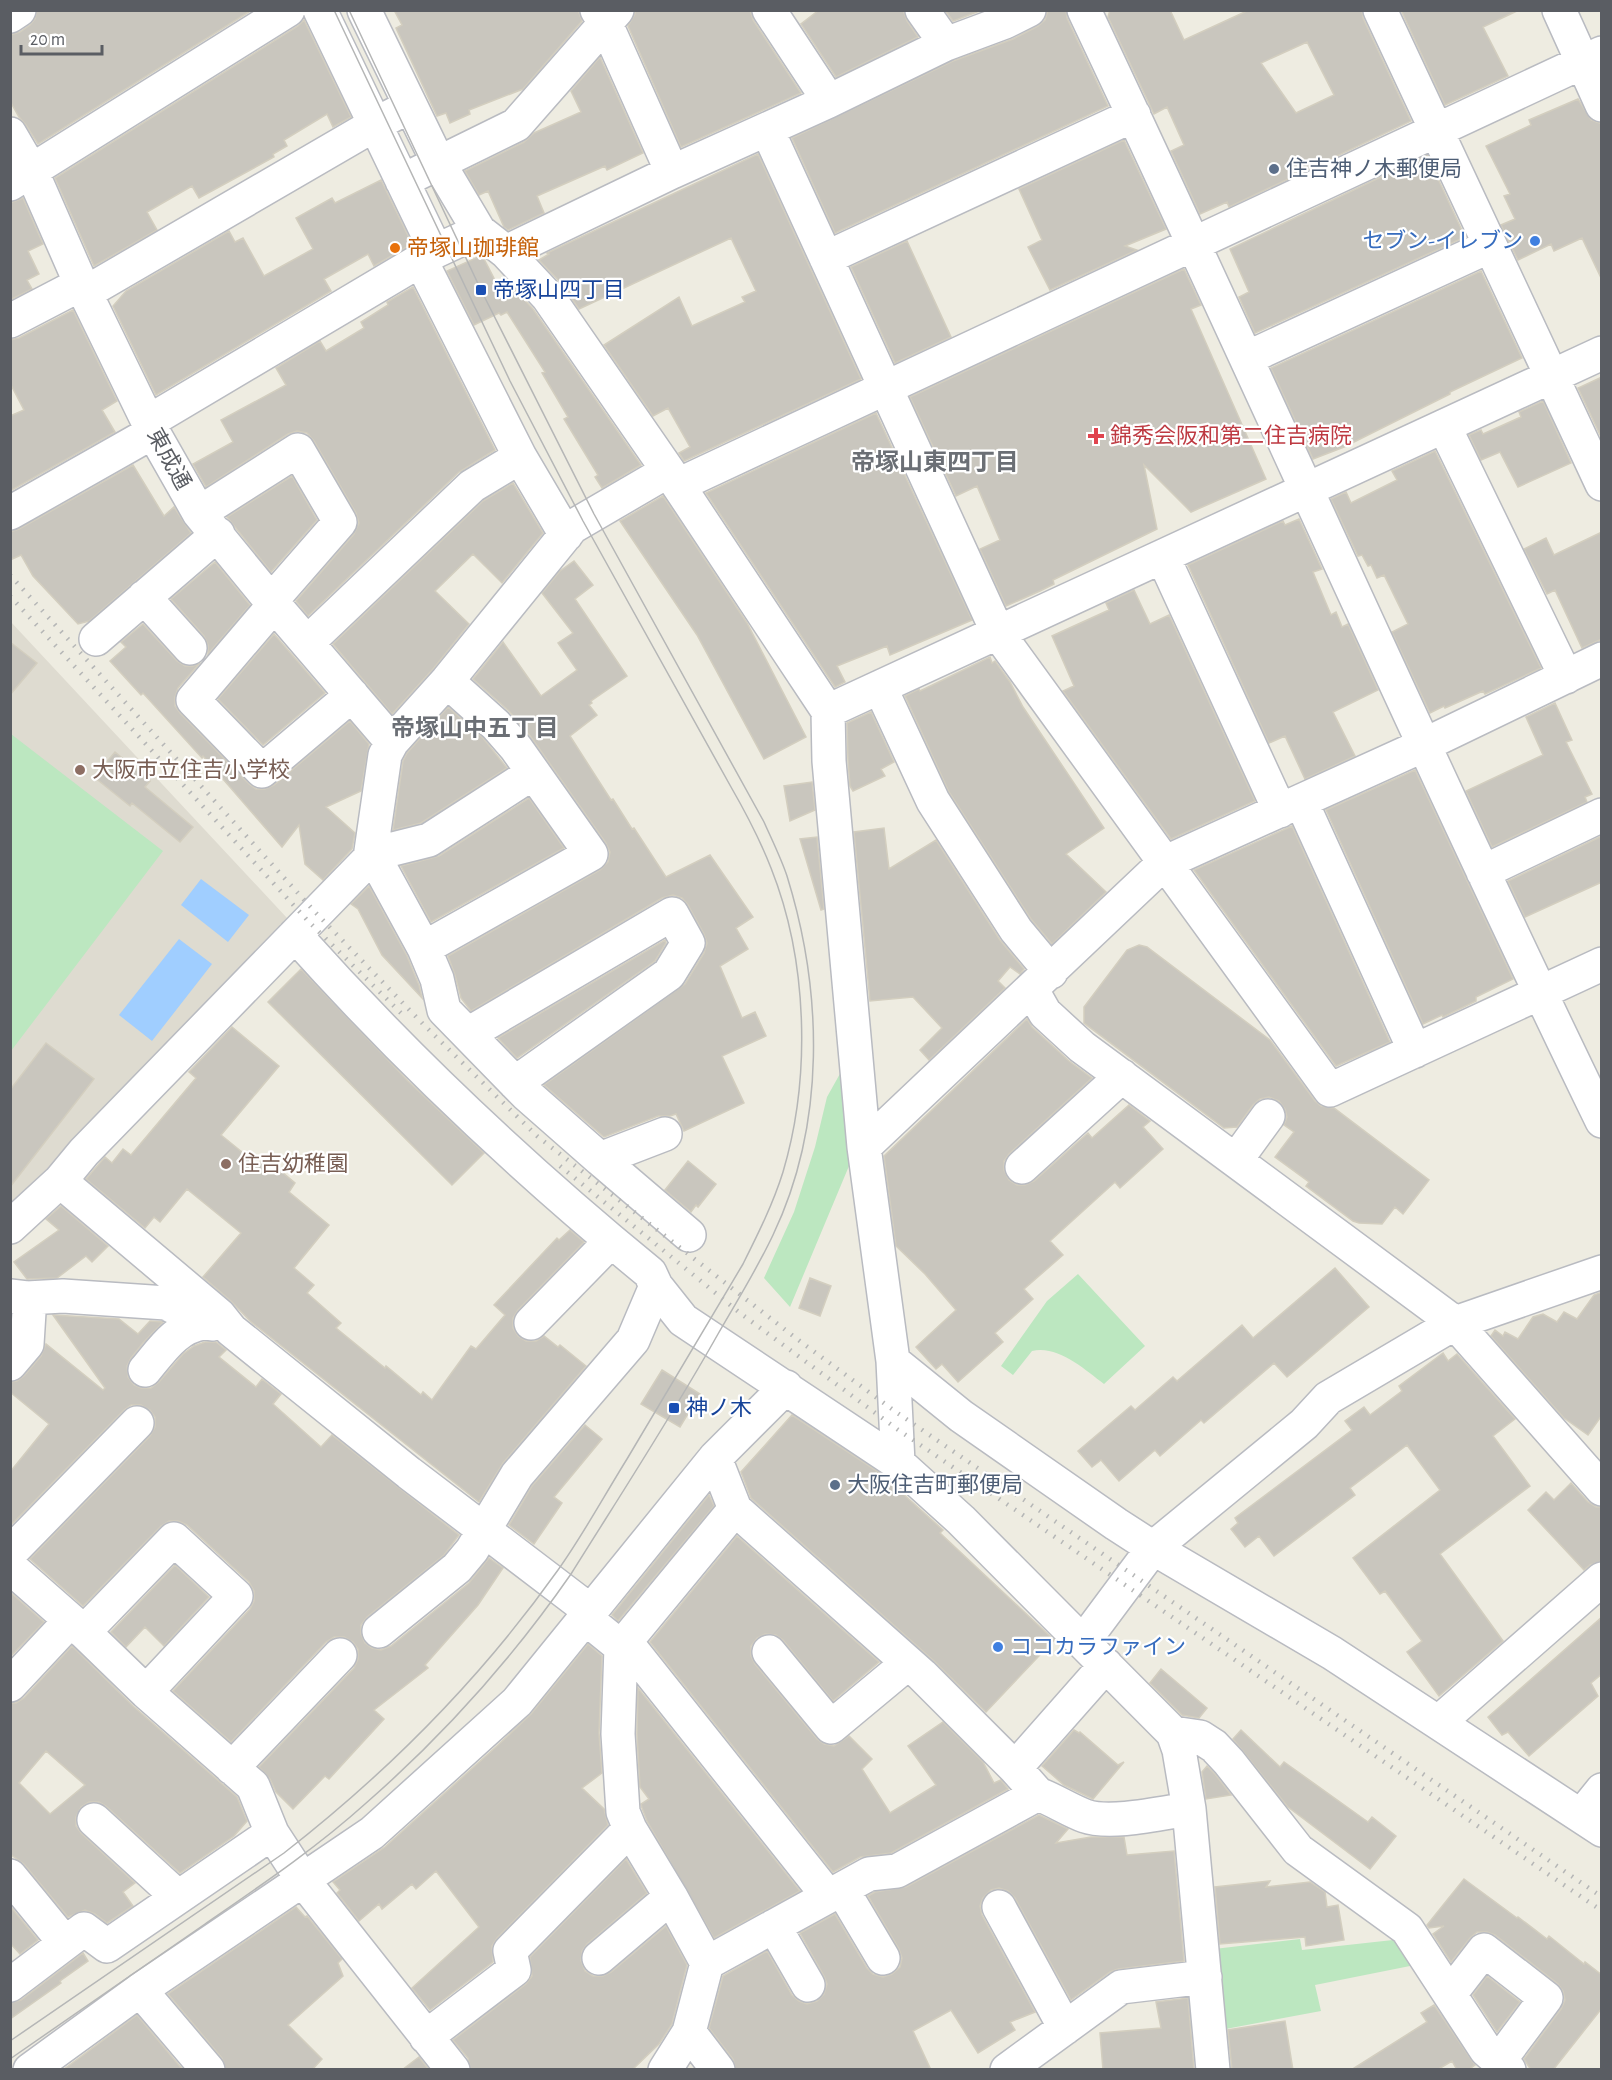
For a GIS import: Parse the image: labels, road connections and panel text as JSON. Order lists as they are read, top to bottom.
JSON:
{
  "streets": {
    "street": ["東成通"]
  },
  "districts": ["帝塚山東四丁目", "帝塚山中五丁目"],
  "places": {
    "other": [
      "住吉神ノ木郵便局",
      "セブン-イレブン",
      "帝塚山珈琲館",
      "大阪市立住吉小学校",
      "住吉幼稚園",
      "大阪住吉町郵便局",
      "ココカラファイン"
    ],
    "transit": ["帝塚山四丁目", "神ノ木"],
    "health": ["錦秀会阪和第二住吉病院"]
  },
  "scale_bar": "20 m"
}
